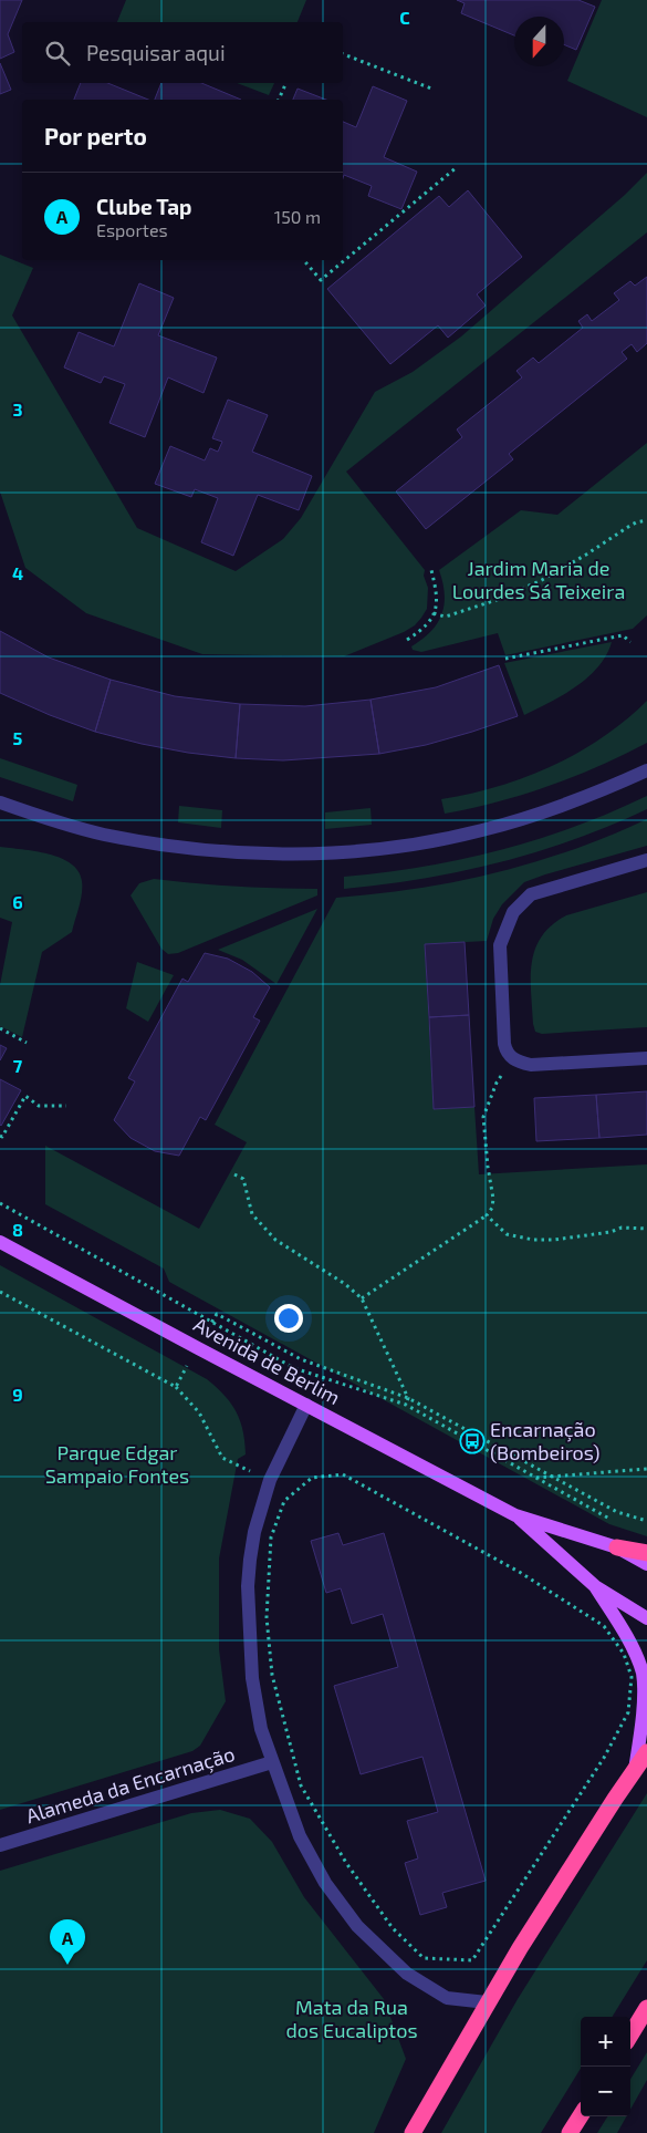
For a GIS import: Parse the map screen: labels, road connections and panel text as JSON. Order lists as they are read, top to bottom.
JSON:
{
  "streets": {
    "main road": ["Avenida de Berlim"],
    "street": ["Alameda da Encarnação"]
  },
  "parks": ["Jardim Maria de Lourdes Sá Teixeira", "Parque Edgar Sampaio Fontes", "Mata da Rua dos Eucaliptos"],
  "places": {
    "bus stop": ["Encarnação (Bombeiros)"]
  },
  "north": "bottom",
  "page": {
    "search": "Pesquisar aqui",
    "heading": "Por perto",
    "list": [
      {
        "mark": "A",
        "name": "Clube Tap",
        "note": "Esportes",
        "value": "150 m"
      }
    ],
    "pins": "A",
    "map_buttons": ["+", "−"]
  },
  "grid": {
    "columns": ["C"],
    "rows": [
      "3",
      "4",
      "5",
      "6",
      "7",
      "8",
      "9"
    ]
  }
}
